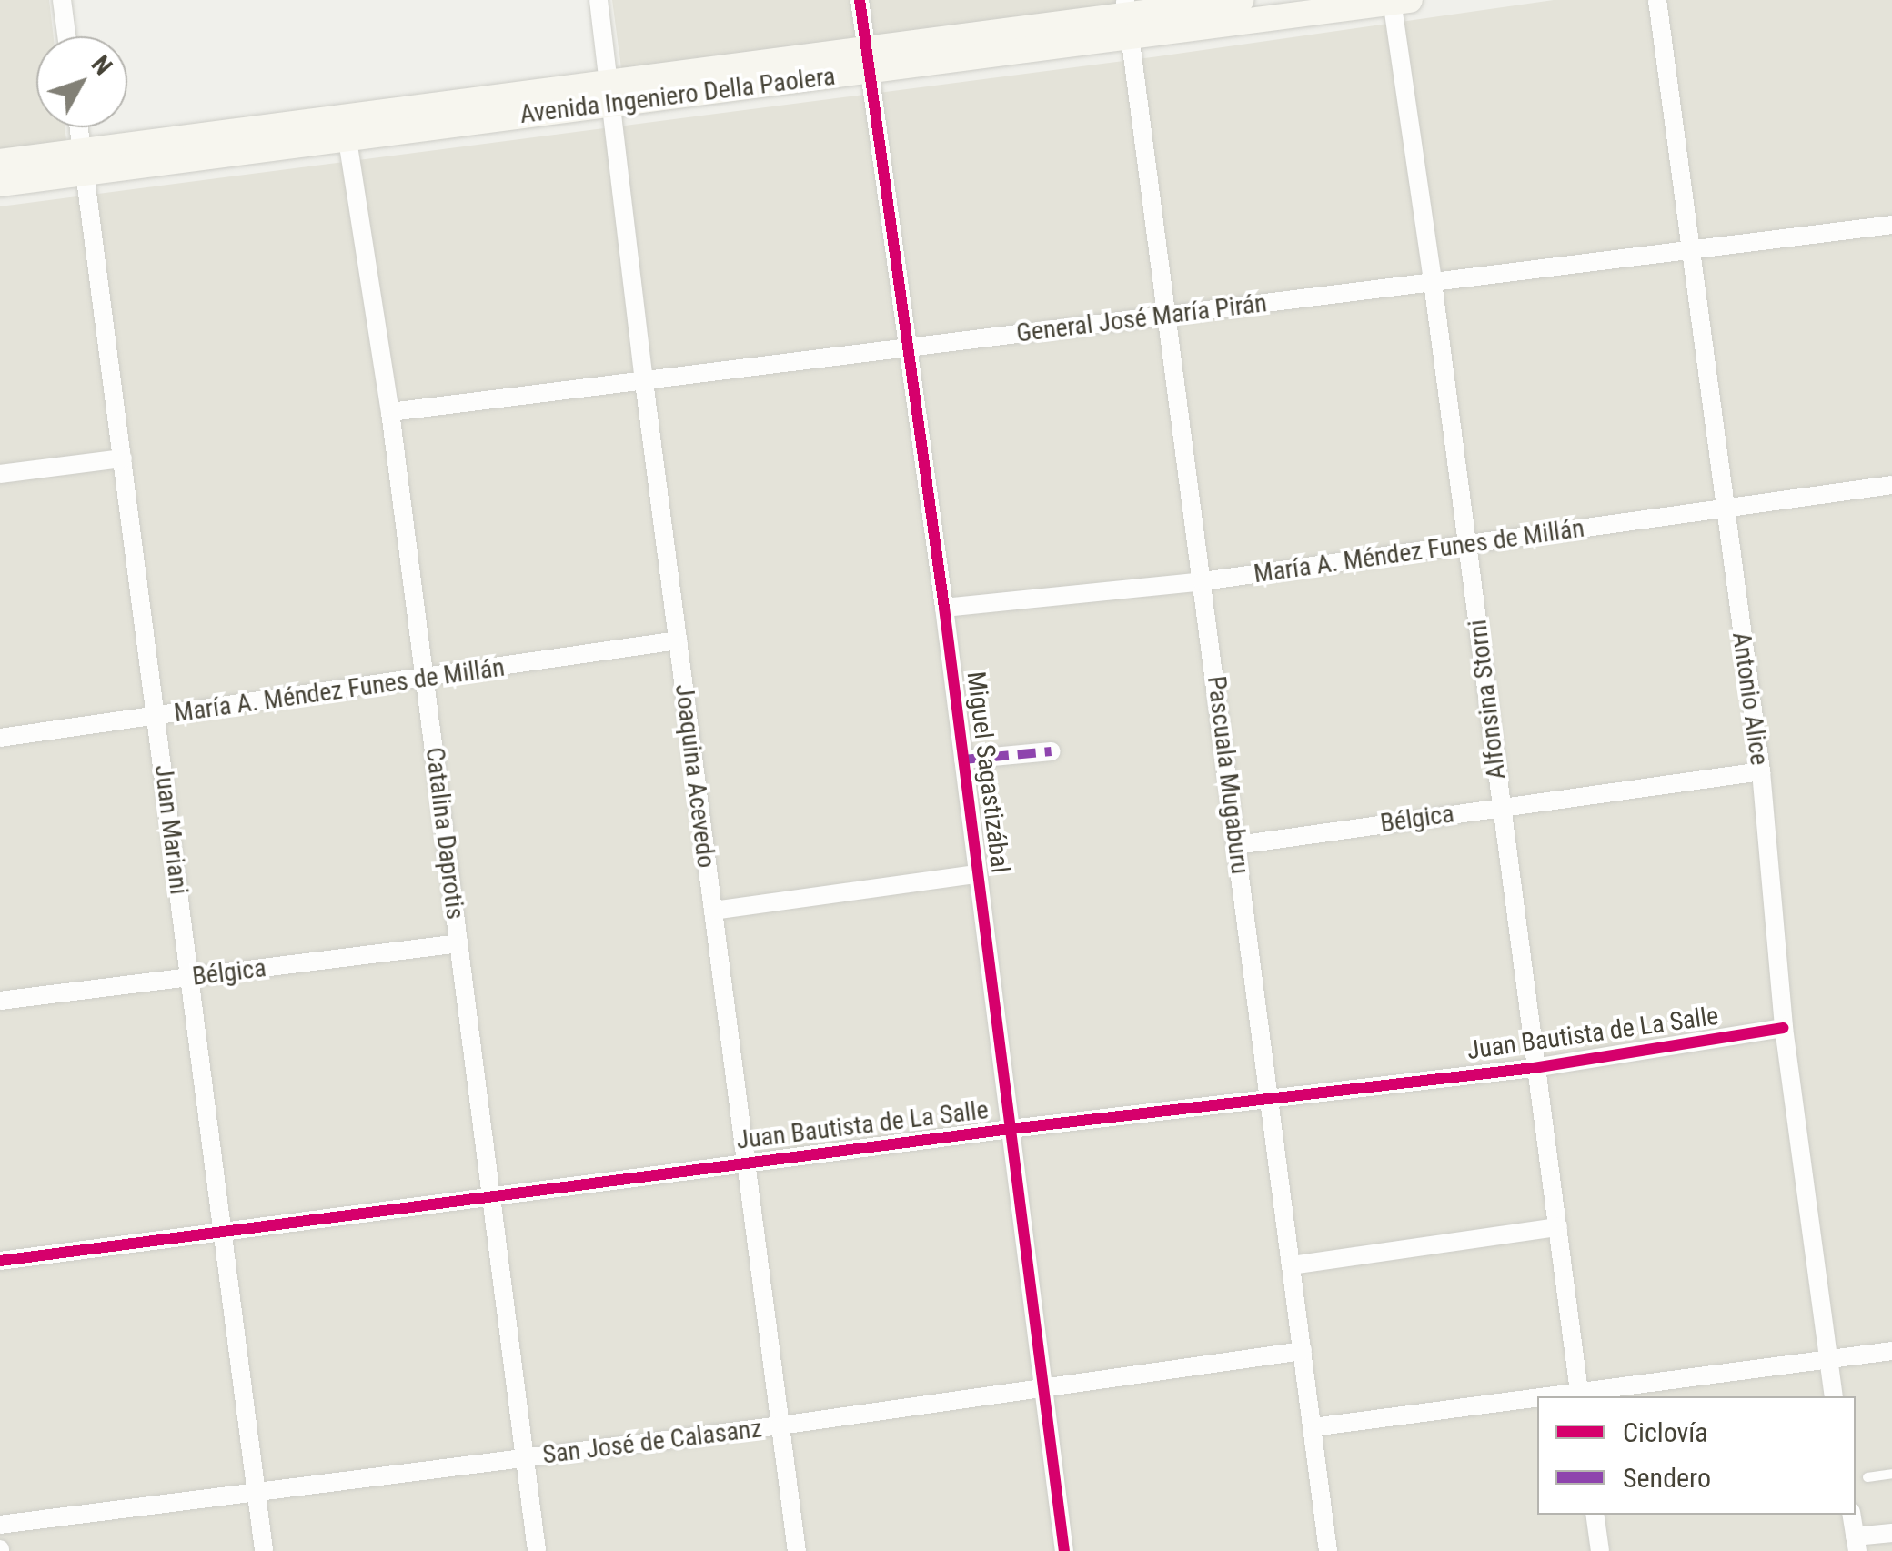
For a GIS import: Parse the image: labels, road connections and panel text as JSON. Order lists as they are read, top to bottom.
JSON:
{
  "streets": {
    "main road": ["Avenida Ingeniero Della Paolera"],
    "street": [
      "General José María Pirán",
      "María A. Méndez Funes de Millán",
      "Antonio Alice",
      "Alfonsina Storni",
      "Miguel Sagastizábal",
      "Pascuala Mugaburu",
      "Joaquina Acevedo",
      "Bélgica",
      "Juan Mariani",
      "Catalina Daprotis",
      "Juan Bautista de La Salle",
      "San José de Calasanz"
    ]
  },
  "crossings": [
    ["Avenida Ingeniero Della Paolera", "Alfonsina Storni"],
    ["Avenida Ingeniero Della Paolera", "Miguel Sagastizábal"],
    ["Avenida Ingeniero Della Paolera", "Pascuala Mugaburu"],
    ["Avenida Ingeniero Della Paolera", "Joaquina Acevedo"],
    ["Avenida Ingeniero Della Paolera", "Juan Mariani"],
    ["Avenida Ingeniero Della Paolera", "Catalina Daprotis"],
    ["General José María Pirán", "Antonio Alice"],
    ["General José María Pirán", "Alfonsina Storni"],
    ["General José María Pirán", "Miguel Sagastizábal"],
    ["General José María Pirán", "Pascuala Mugaburu"],
    ["General José María Pirán", "Joaquina Acevedo"],
    ["General José María Pirán", "Catalina Daprotis"],
    ["María A. Méndez Funes de Millán", "Antonio Alice"],
    ["María A. Méndez Funes de Millán", "Alfonsina Storni"],
    ["María A. Méndez Funes de Millán", "Miguel Sagastizábal"],
    ["María A. Méndez Funes de Millán", "Pascuala Mugaburu"],
    ["María A. Méndez Funes de Millán", "Joaquina Acevedo"],
    ["María A. Méndez Funes de Millán", "Juan Mariani"],
    ["María A. Méndez Funes de Millán", "Catalina Daprotis"],
    ["Antonio Alice", "Bélgica"],
    ["Antonio Alice", "Juan Bautista de La Salle"],
    ["Alfonsina Storni", "Bélgica"],
    ["Alfonsina Storni", "Juan Bautista de La Salle"],
    ["Miguel Sagastizábal", "Juan Bautista de La Salle"],
    ["Miguel Sagastizábal", "San José de Calasanz"],
    ["Pascuala Mugaburu", "Bélgica"],
    ["Pascuala Mugaburu", "Juan Bautista de La Salle"],
    ["Pascuala Mugaburu", "San José de Calasanz"],
    ["Joaquina Acevedo", "Juan Bautista de La Salle"],
    ["Joaquina Acevedo", "San José de Calasanz"],
    ["Bélgica", "Juan Mariani"],
    ["Bélgica", "Catalina Daprotis"],
    ["Juan Mariani", "Juan Bautista de La Salle"],
    ["Juan Mariani", "San José de Calasanz"],
    ["Catalina Daprotis", "Juan Bautista de La Salle"],
    ["Catalina Daprotis", "San José de Calasanz"]
  ],
  "legend": ["Ciclovía", "Sendero"],
  "north": "top right"
}
